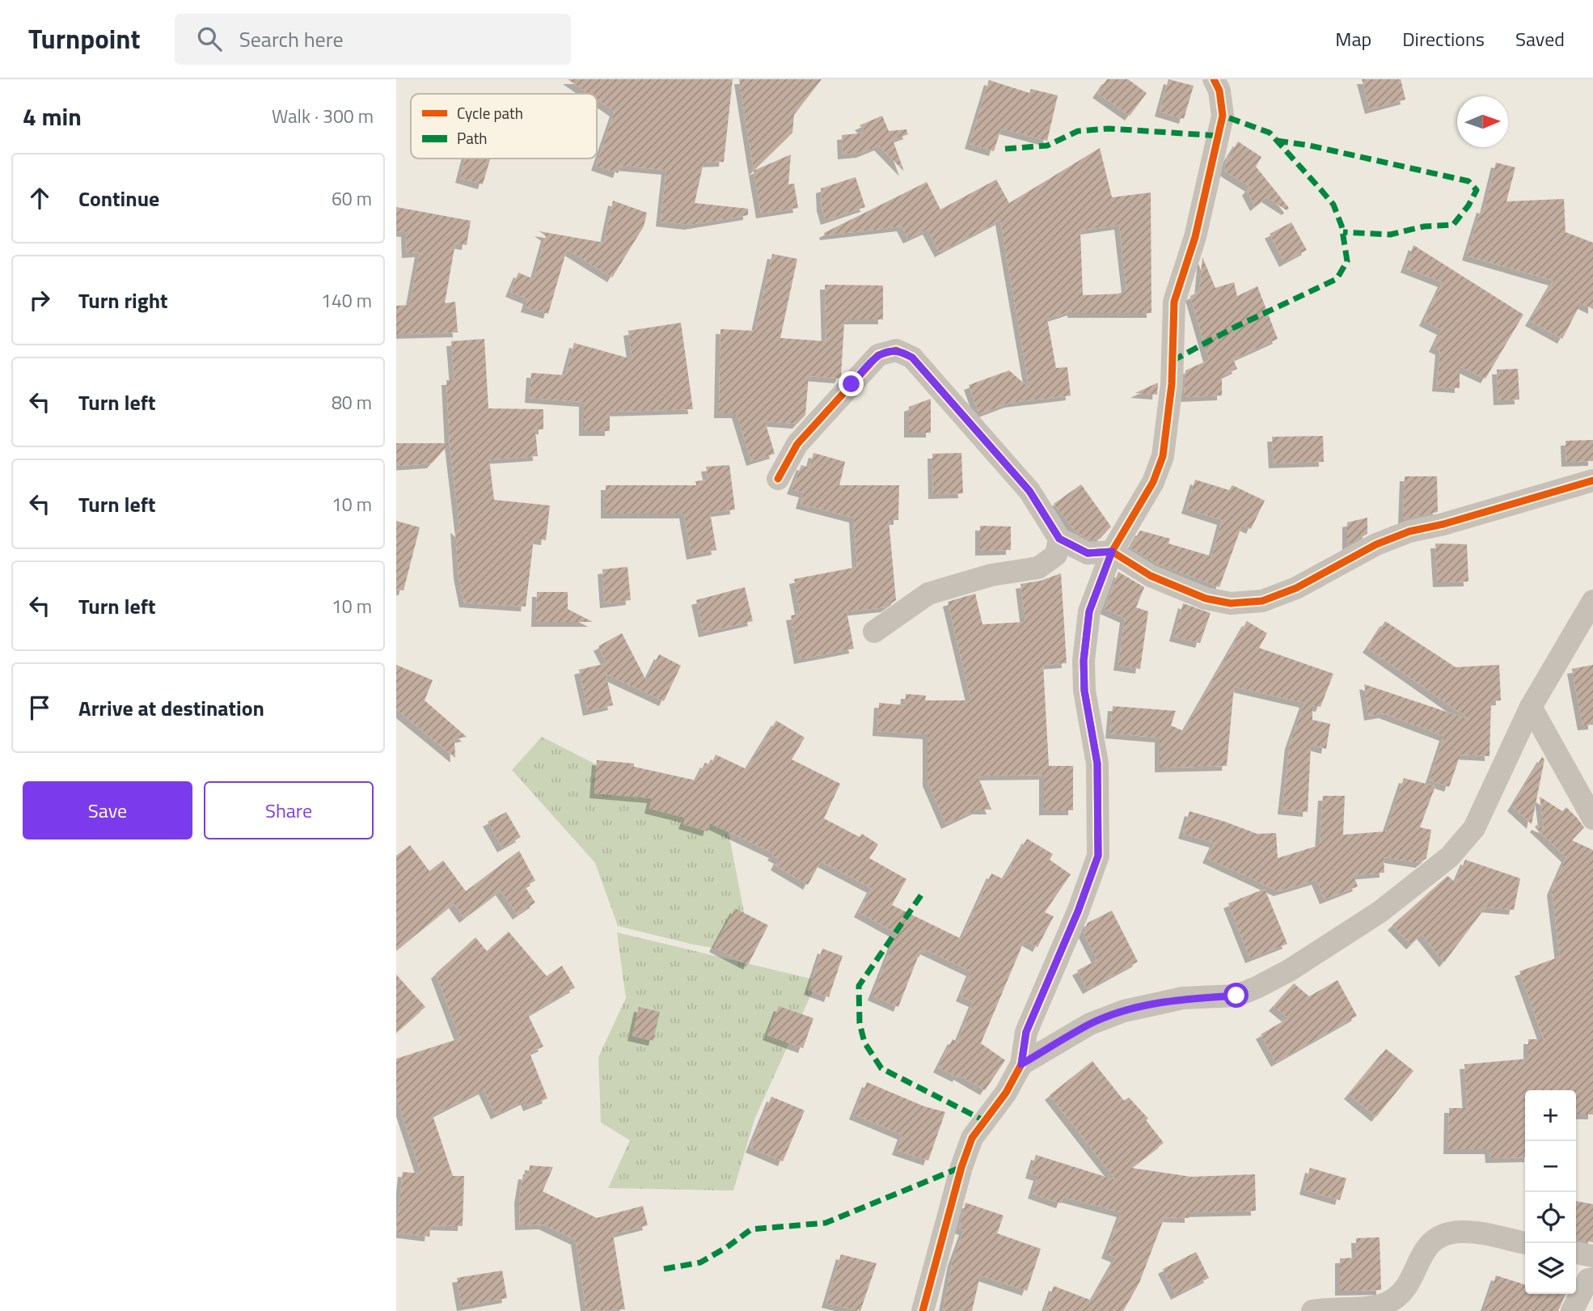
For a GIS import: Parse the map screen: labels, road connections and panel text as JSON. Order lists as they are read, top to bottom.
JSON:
{
  "legend": ["Cycle path", "Path"],
  "north": "right",
  "page": {
    "header": "Turnpoint",
    "search": "Search here",
    "nav": ["Map", "Directions", "Saved"],
    "heading": ["4 min", "Walk · 300 m"],
    "list": [
      ["Continue", "60 m"],
      ["Turn right", "140 m"],
      ["Turn left", "80 m"],
      ["Turn left", "10 m"],
      ["Turn left", "10 m"],
      "Arrive at destination"
    ],
    "buttons": ["Save", "Share"],
    "map_buttons": ["+", "−"]
  }
}
